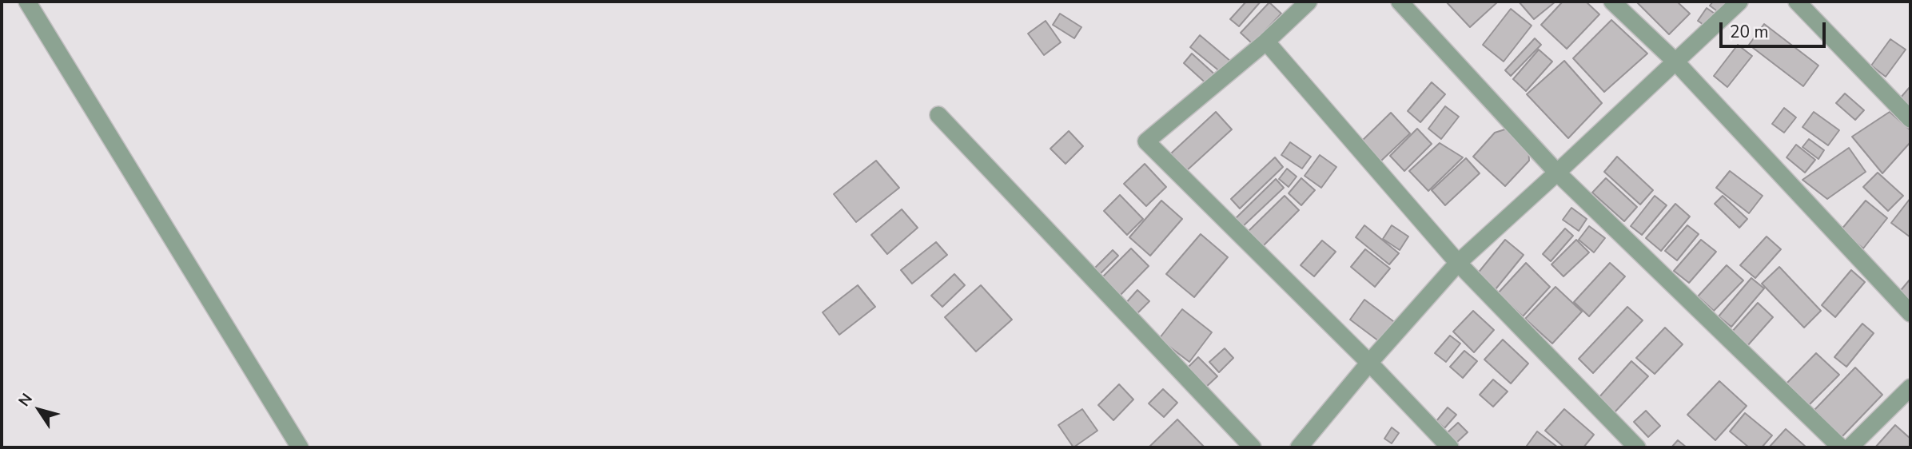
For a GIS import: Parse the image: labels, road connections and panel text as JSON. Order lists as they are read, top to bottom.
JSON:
{
  "scale_bar": "20 m",
  "north": "top left"
}
